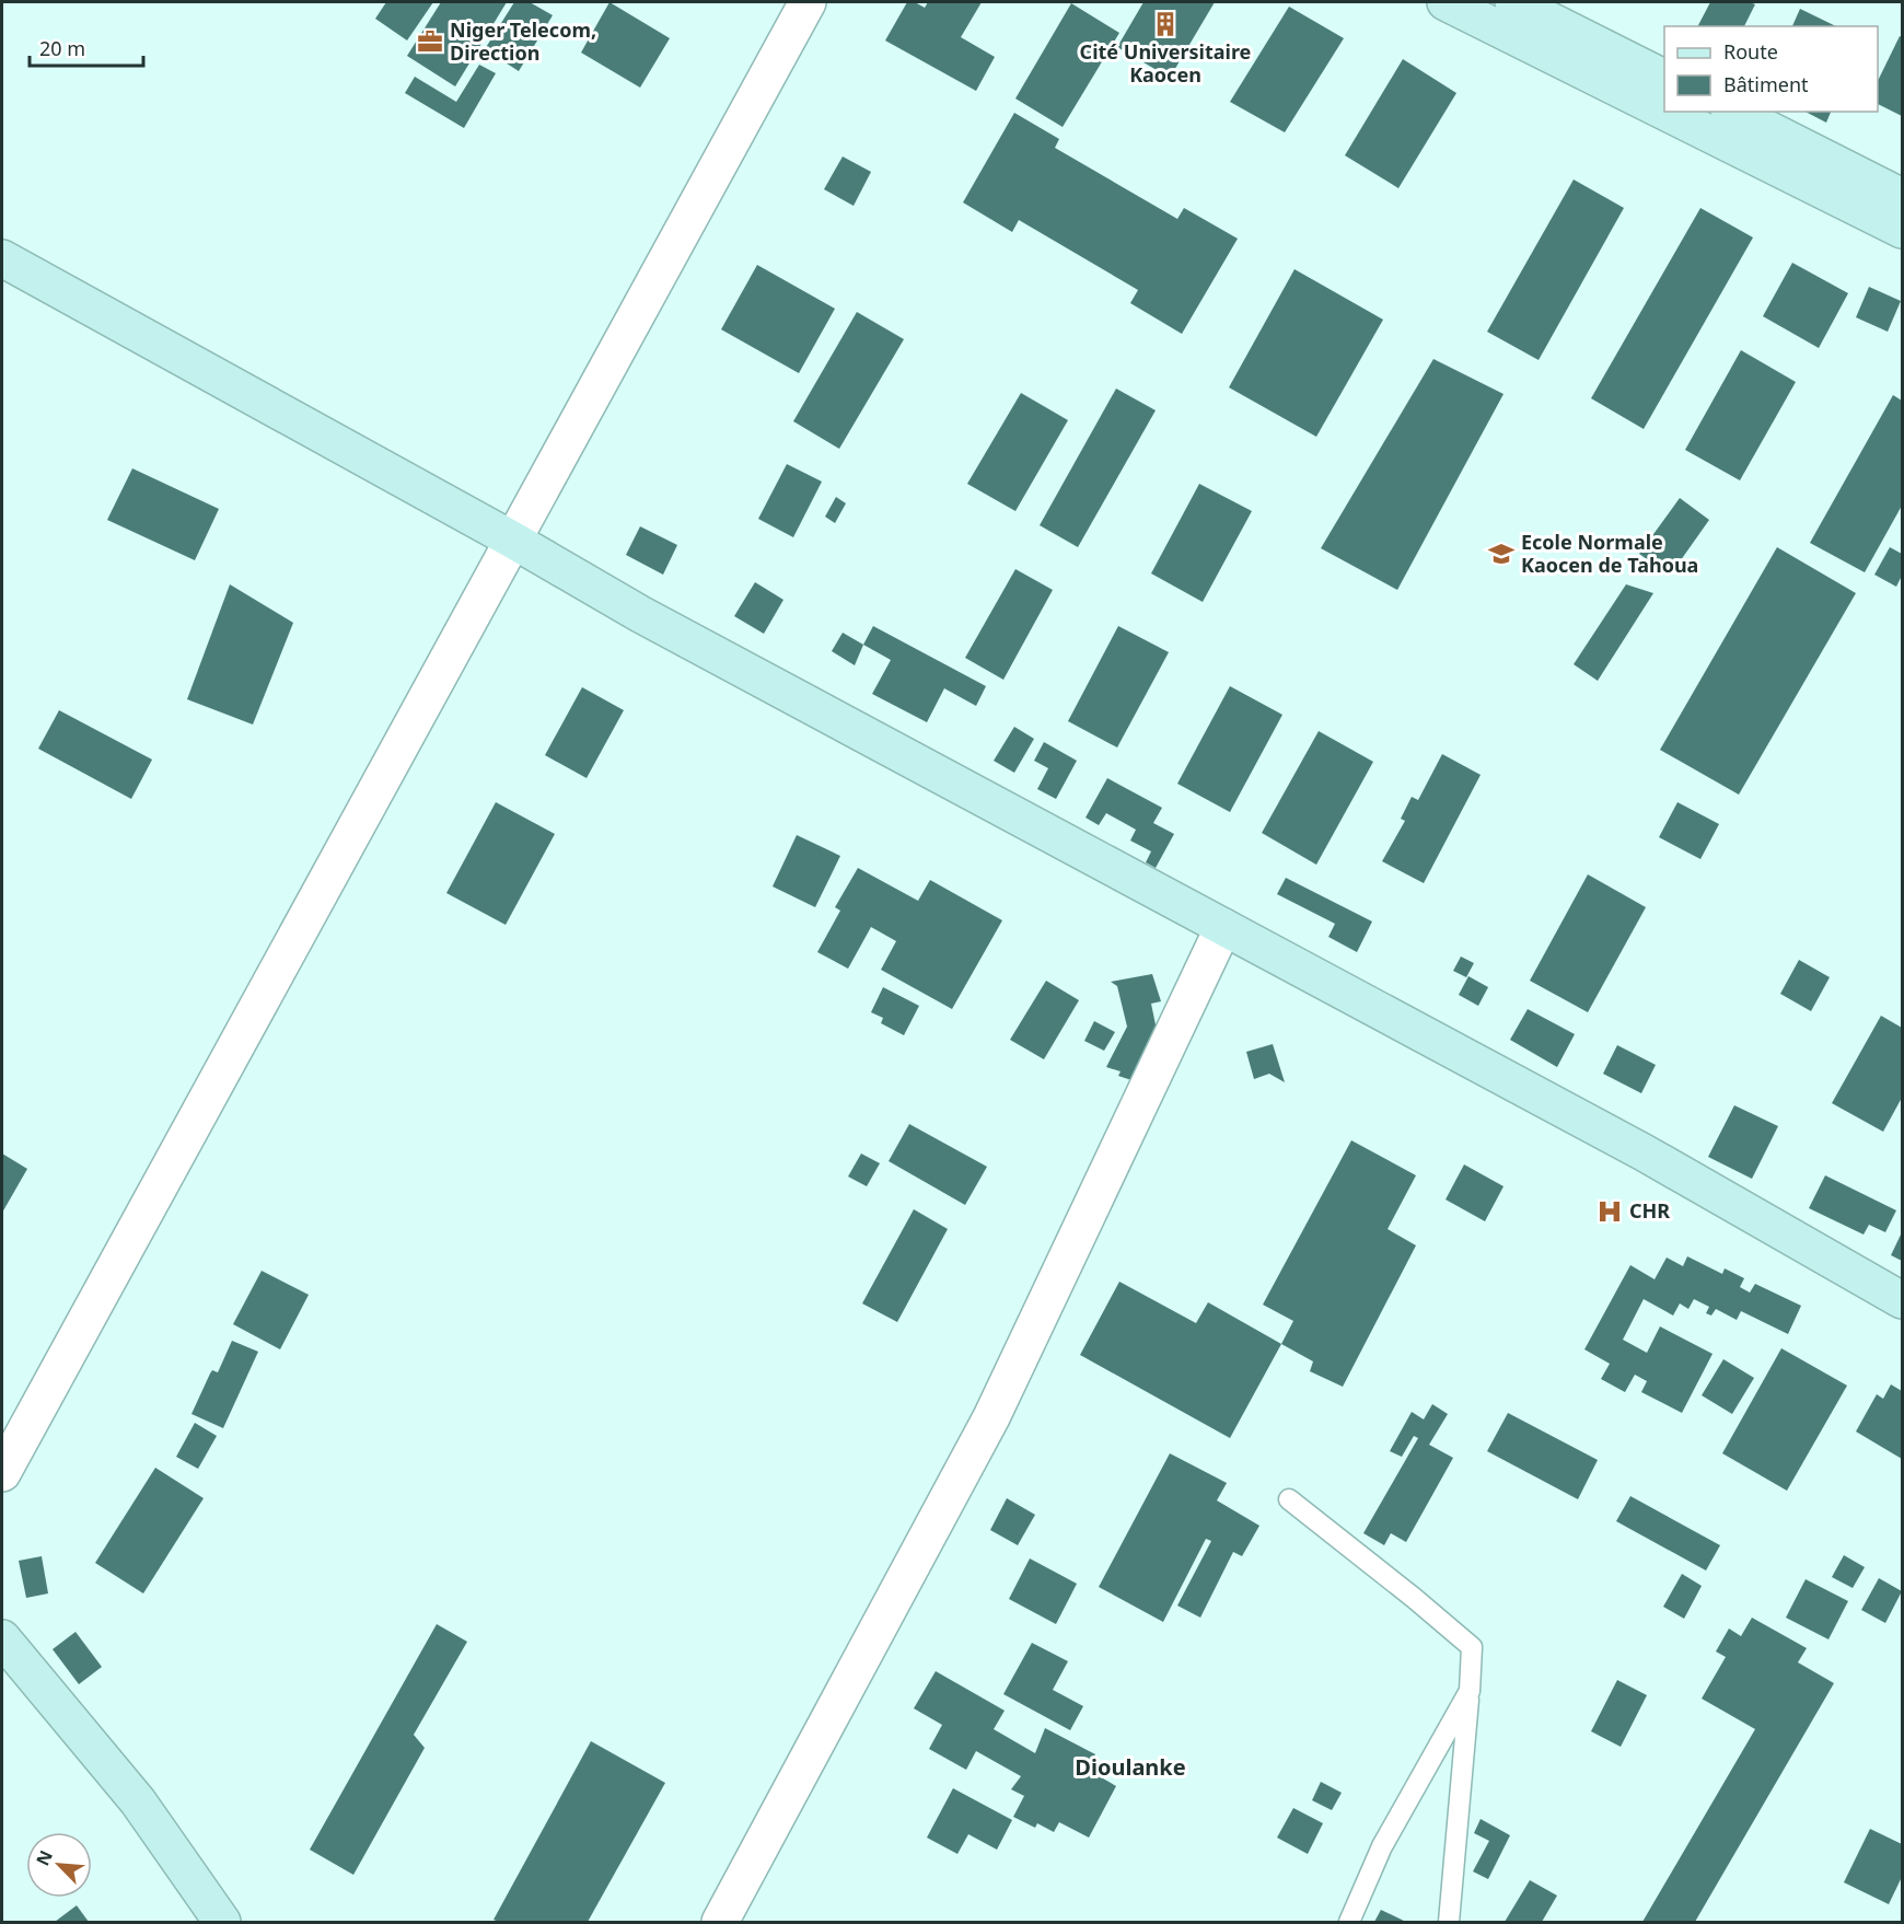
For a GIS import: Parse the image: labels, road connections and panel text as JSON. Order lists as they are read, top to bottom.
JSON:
{
  "districts": ["Dioulanke"],
  "places": {
    "building": ["Cité Universitaire Kaocen"],
    "office": ["Niger Telecom, Direction"],
    "school or university": ["Ecole Normale Kaocen de Tahoua"],
    "hospital": ["CHR"]
  },
  "legend": ["Route", "Bâtiment"],
  "scale_bar": "20 m",
  "north": "top left"
}
